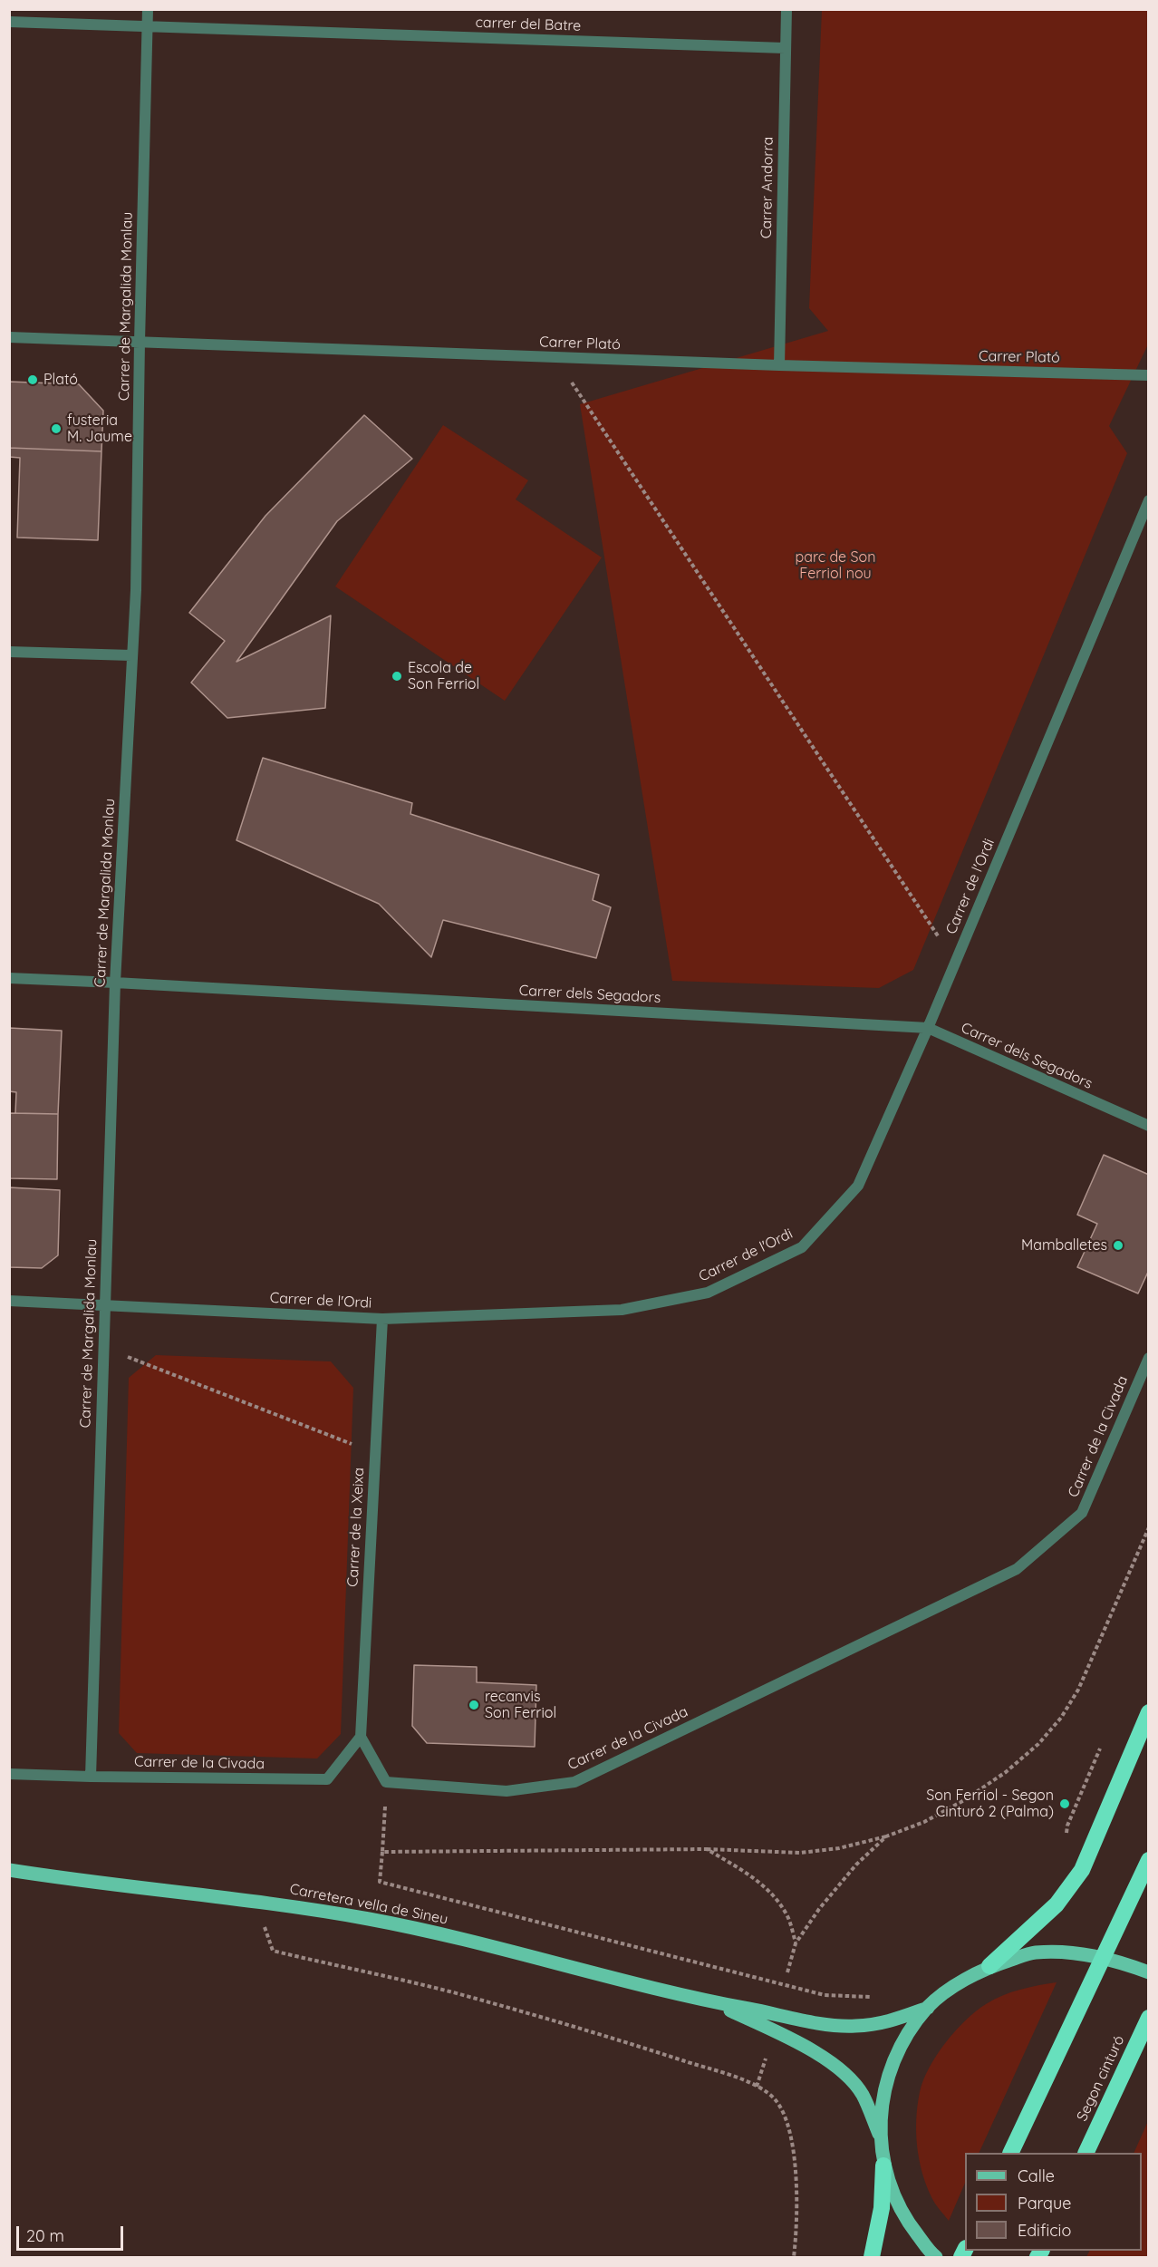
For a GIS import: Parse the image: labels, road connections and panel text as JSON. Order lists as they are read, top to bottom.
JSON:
{
  "streets": {
    "highway": ["Segon cinturó"],
    "main road": ["Carretera vella de Sineu"],
    "street": [
      "carrer del Batre",
      "Carrer Andorra",
      "Carrer de Margalida Monlau",
      "Carrer Plató",
      "Carrer de l'Ordi",
      "Carrer dels Segadors",
      "Carrer de la Civada",
      "Carrer de la Xeixa"
    ]
  },
  "crossings": [
    ["carrer del Batre", "Carrer Andorra"],
    ["carrer del Batre", "Carrer de Margalida Monlau"],
    ["Carrer Andorra", "Carrer Plató"],
    ["Carrer de Margalida Monlau", "Carrer Plató"],
    ["Carrer de Margalida Monlau", "Carrer de l'Ordi"],
    ["Carrer de Margalida Monlau", "Carrer dels Segadors"],
    ["Carrer de Margalida Monlau", "Carrer de la Civada"],
    ["Carrer de l'Ordi", "Carrer dels Segadors"],
    ["Carrer de l'Ordi", "Carrer de la Xeixa"],
    ["Carrer de la Civada", "Carrer de la Xeixa"]
  ],
  "parks": ["parc de Son Ferriol nou"],
  "places": [
    "Plató",
    "fusteria M. Jaume",
    "Escola de Son Ferriol",
    "Mamballetes",
    "recanvis Son Ferriol",
    "Son Ferriol - Segon Cinturó 2 (Palma)"
  ],
  "legend": ["Calle", "Parque", "Edificio"],
  "scale_bar": "20 m"
}
